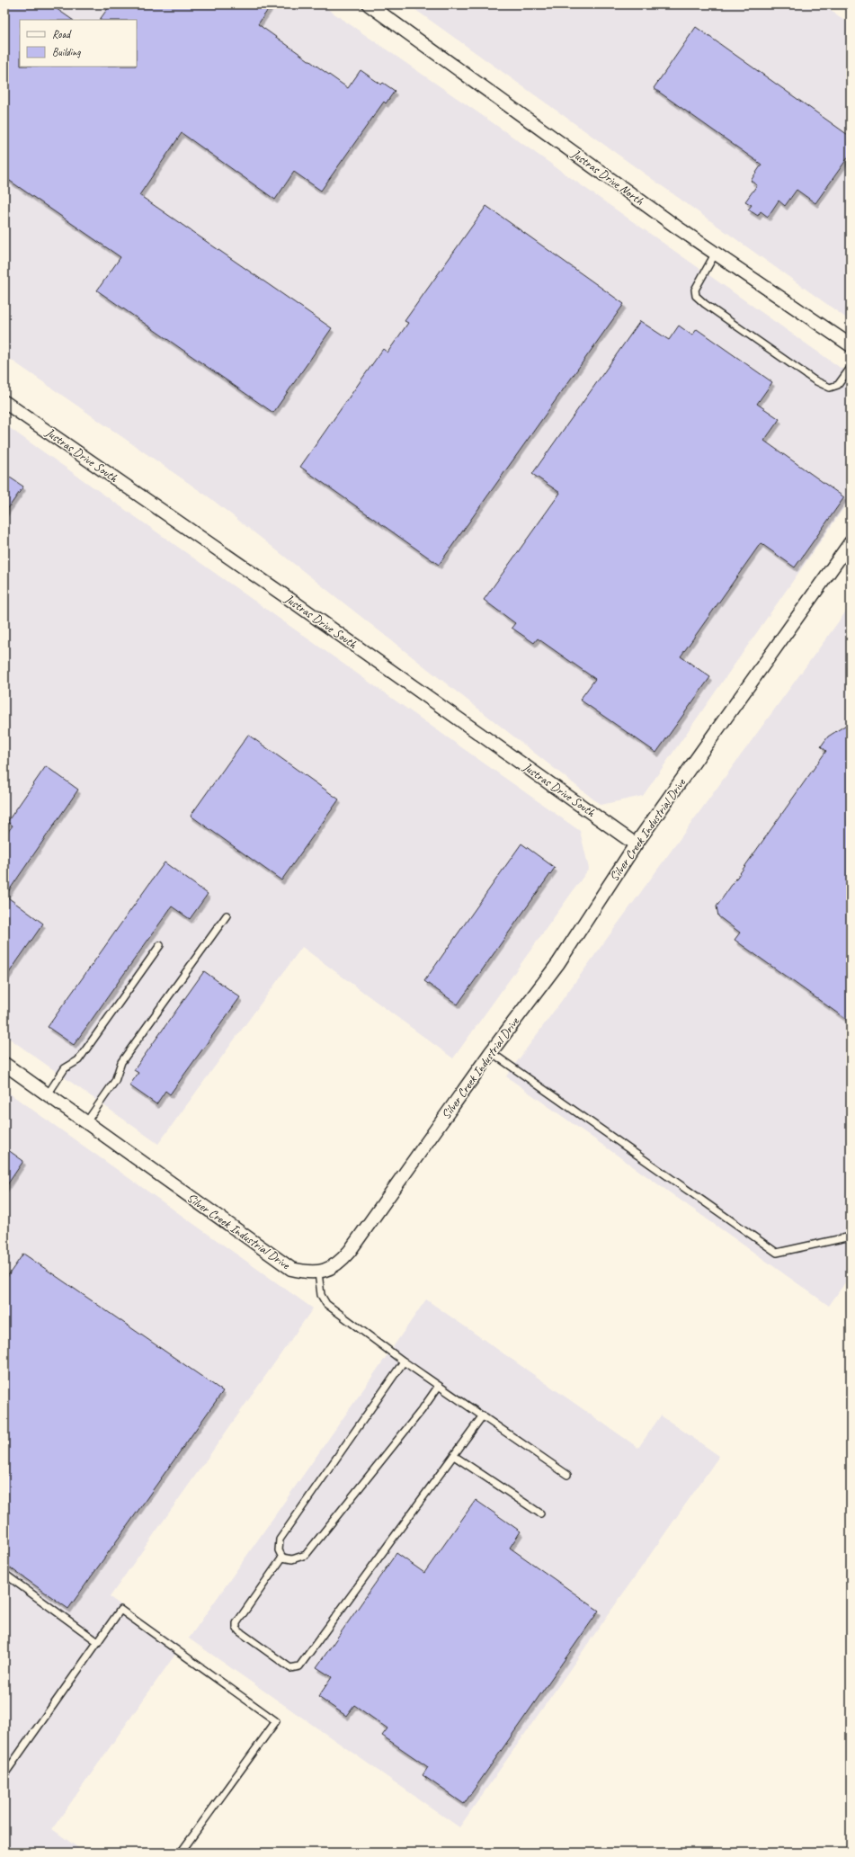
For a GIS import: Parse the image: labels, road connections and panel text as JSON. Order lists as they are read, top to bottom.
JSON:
{
  "streets": {
    "street": ["Justras Drive North", "Justras Drive South", "Silver Creek Industrial Drive"]
  },
  "crossings": [
    ["Justras Drive South", "Silver Creek Industrial Drive"]
  ],
  "legend": ["Road", "Building"]
}
